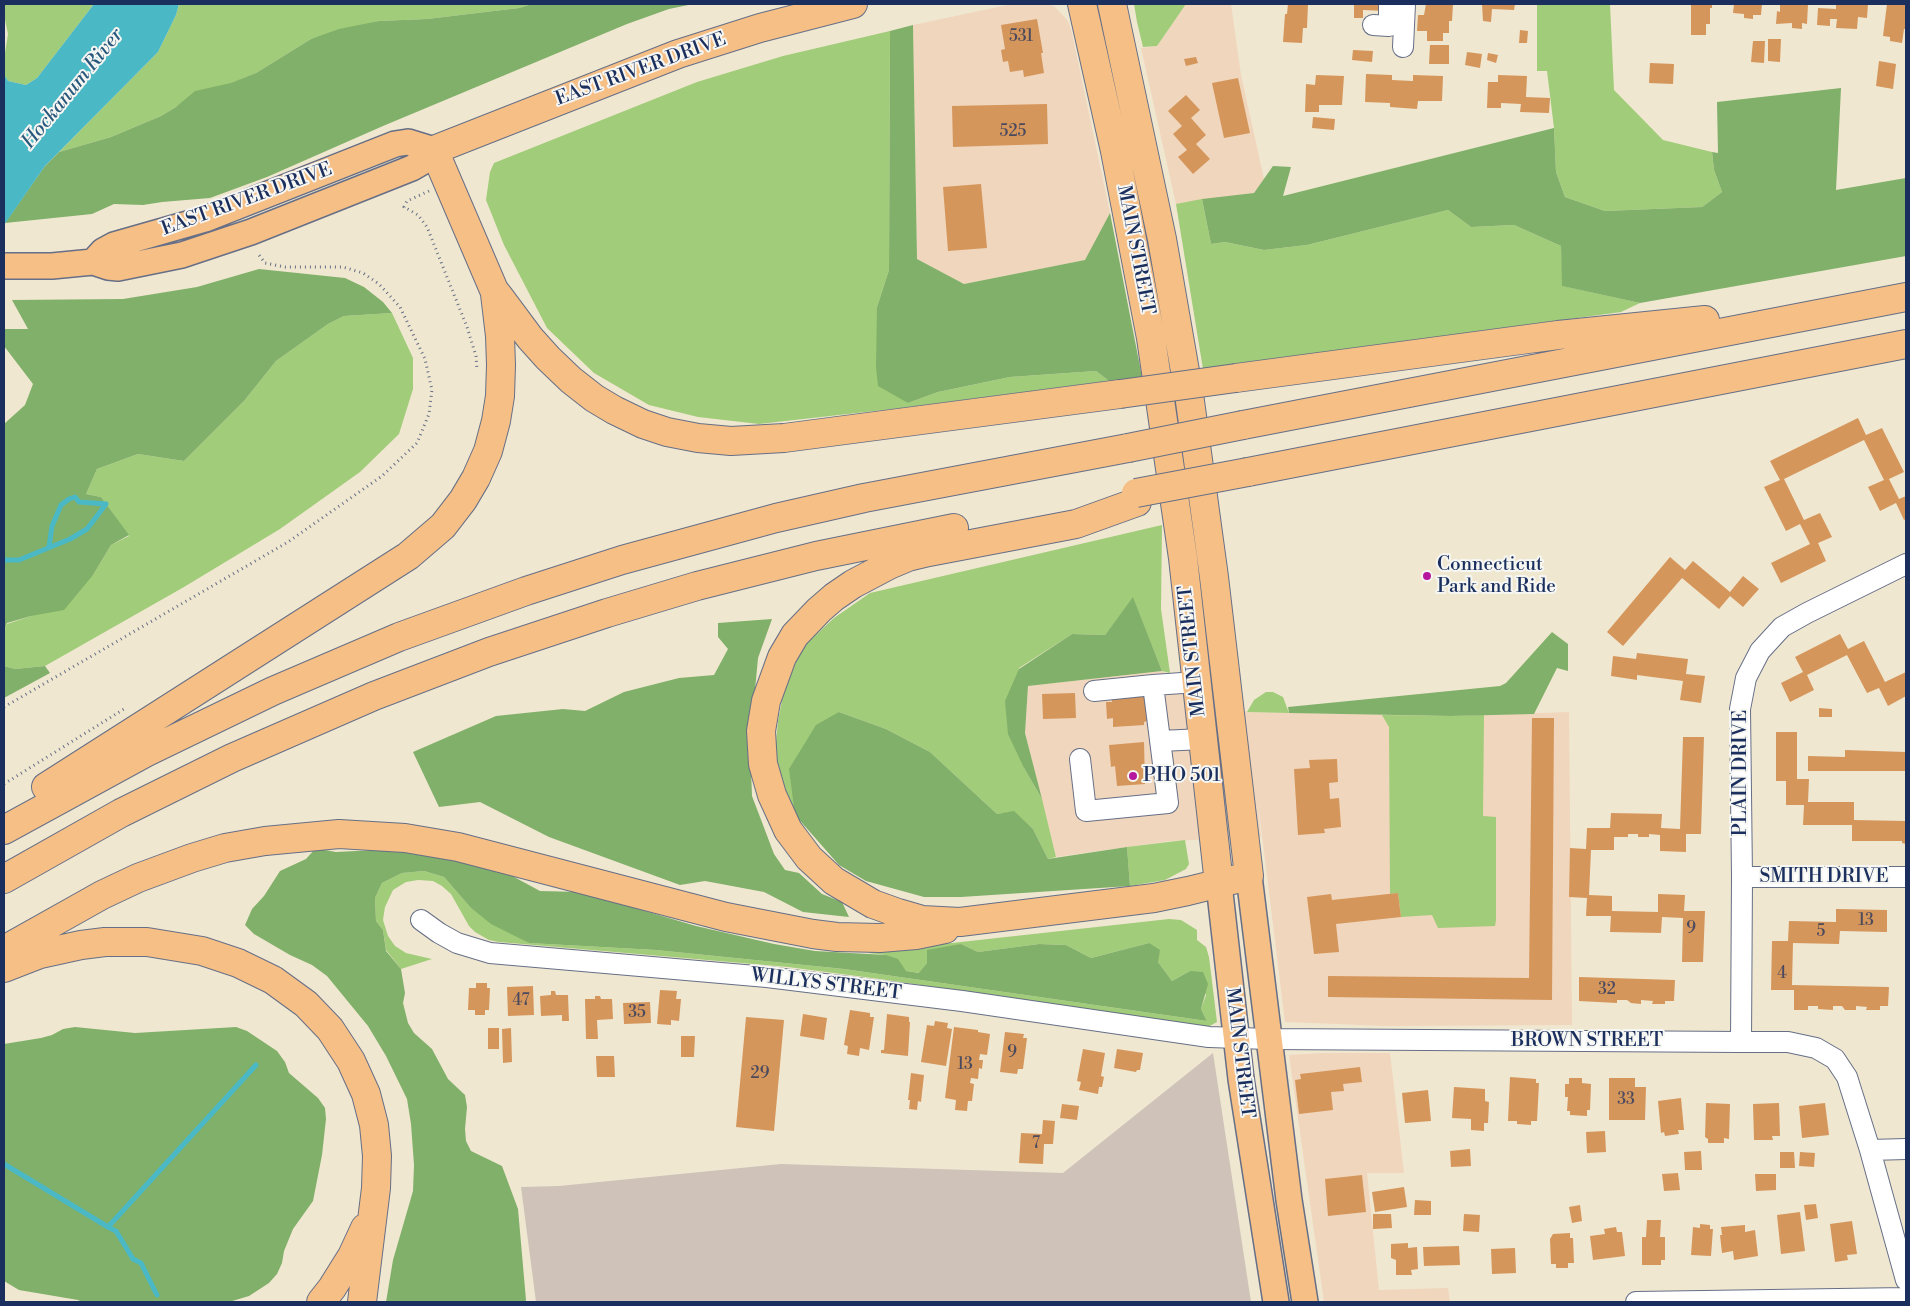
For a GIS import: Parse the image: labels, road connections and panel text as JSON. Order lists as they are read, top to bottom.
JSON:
{
  "streets": {
    "highway": ["EAST RIVER DRIVE", "MAIN STREET"],
    "street": [
      "PLAIN DRIVE",
      "SMITH DRIVE",
      "WILLYS STREET",
      "BROWN STREET"
    ]
  },
  "crossings": [
    ["MAIN STREET", "WILLYS STREET"],
    ["MAIN STREET", "BROWN STREET"],
    ["PLAIN DRIVE", "SMITH DRIVE"],
    ["PLAIN DRIVE", "BROWN STREET"],
    ["WILLYS STREET", "BROWN STREET"]
  ],
  "water": ["Hockanum River"],
  "places": ["Connecticut Park and Ride", "PHO 501"],
  "house_numbers": [
    "531",
    "525",
    "13",
    "9",
    "5",
    "4",
    "32",
    "47",
    "35",
    "9",
    "13",
    "29",
    "33",
    "7"
  ]
}
